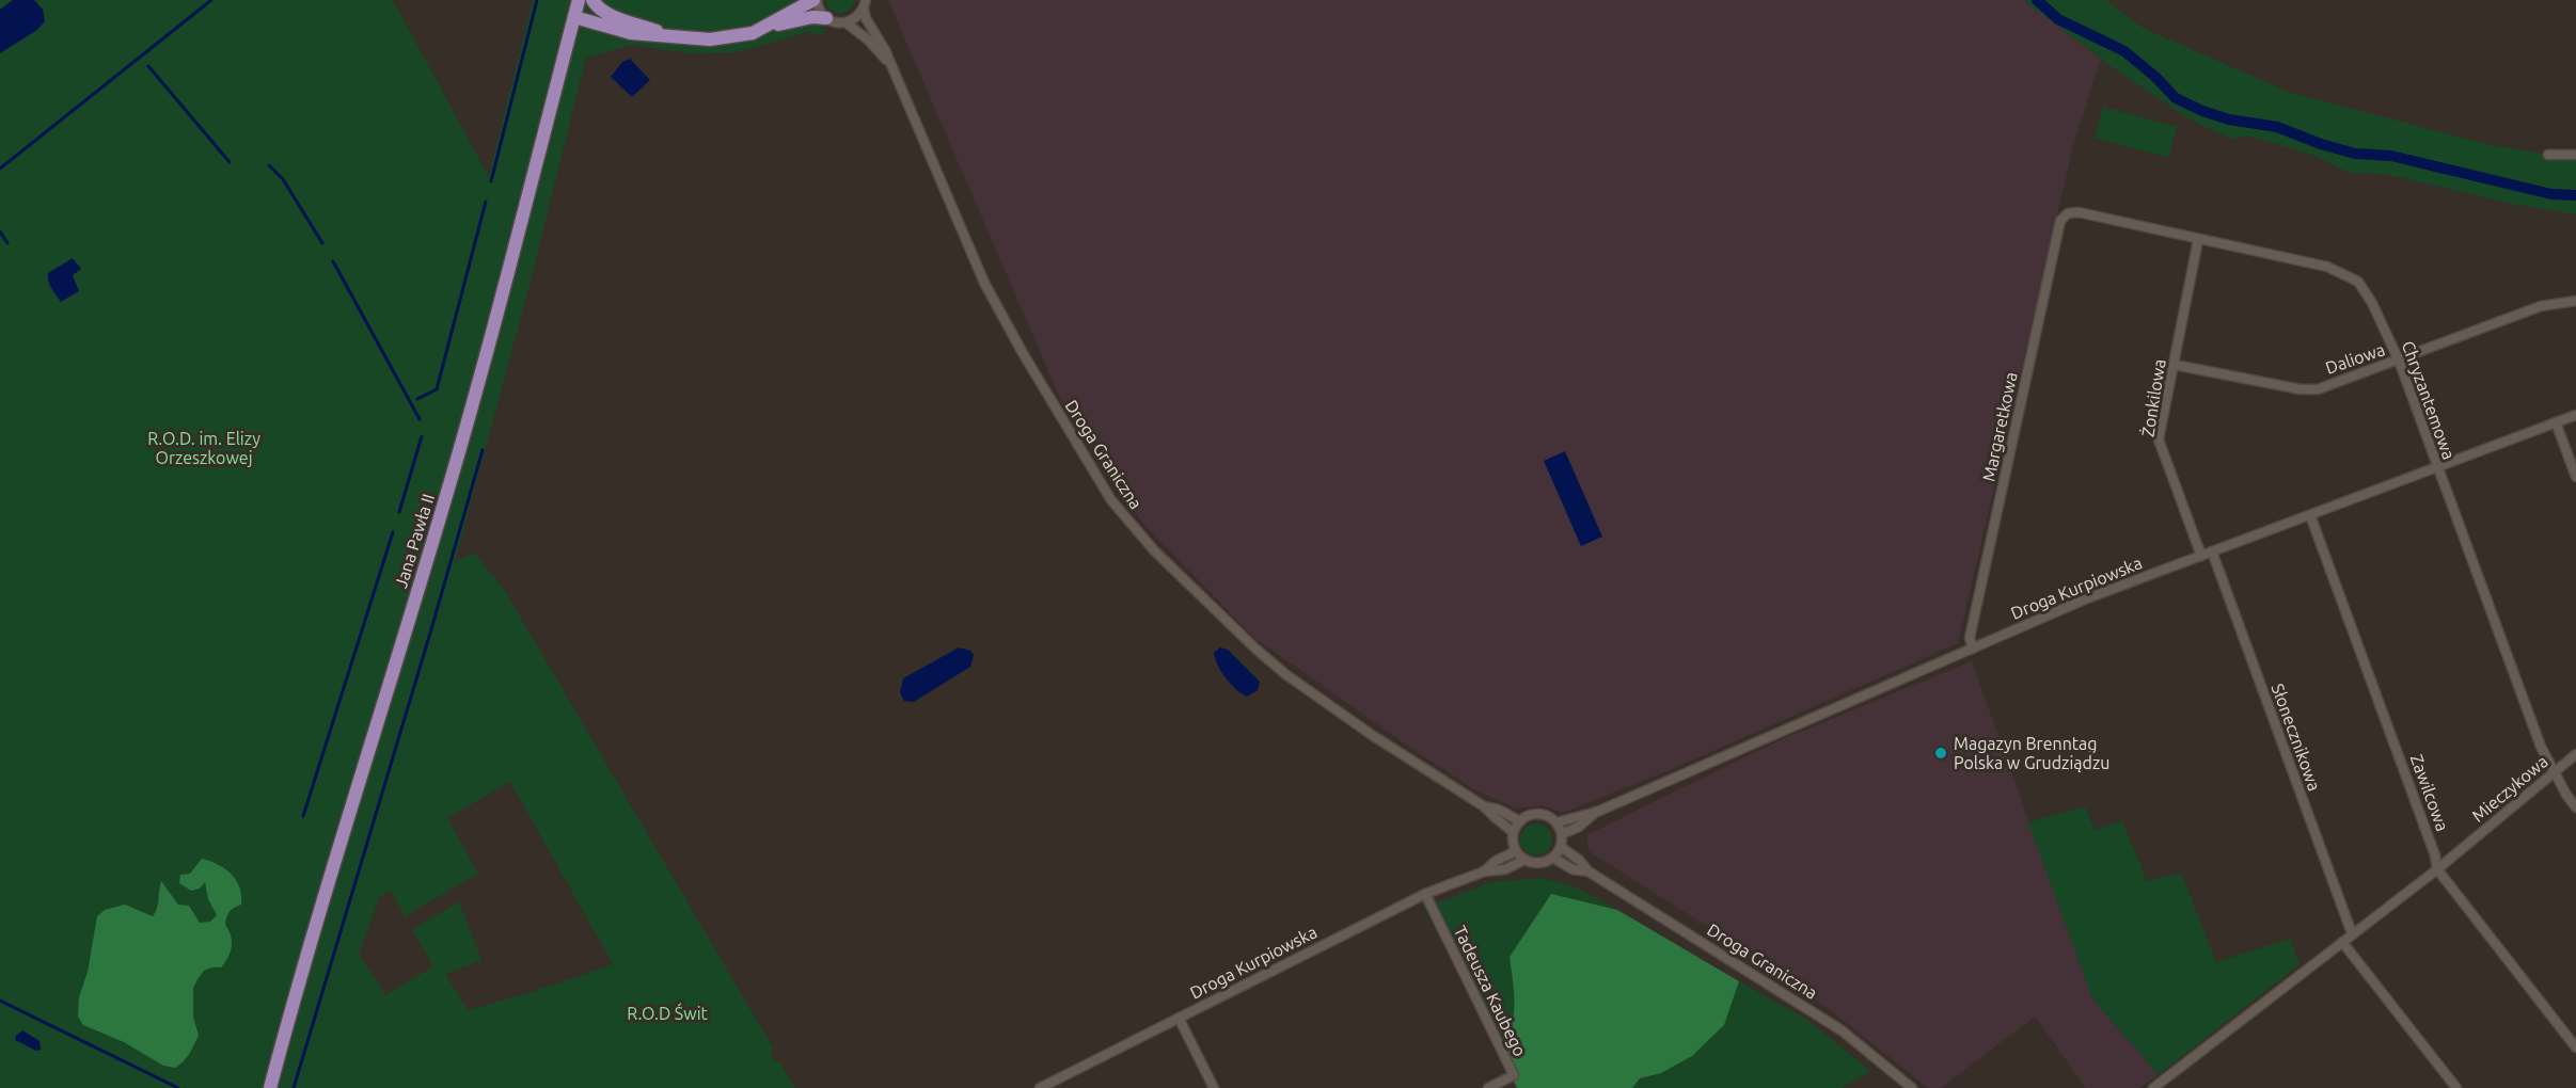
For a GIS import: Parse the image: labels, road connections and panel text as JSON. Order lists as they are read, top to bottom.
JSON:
{
  "streets": {
    "main road": ["Jana Pawła II"],
    "street": [
      "Daliowa",
      "Żonkilowa",
      "Chryzantemowa",
      "Margaretkowa",
      "Droga Graniczna",
      "Droga Kurpiowska",
      "Słonecznikowa",
      "Mieczykowa",
      "Zawilcowa",
      "Tadeusza Kaubego"
    ]
  },
  "crossings": [
    ["Daliowa", "Żonkilowa"],
    ["Daliowa", "Chryzantemowa"],
    ["Żonkilowa", "Chryzantemowa"],
    ["Żonkilowa", "Droga Kurpiowska"],
    ["Chryzantemowa", "Margaretkowa"],
    ["Chryzantemowa", "Droga Kurpiowska"],
    ["Chryzantemowa", "Mieczykowa"],
    ["Margaretkowa", "Droga Kurpiowska"],
    ["Droga Graniczna", "Droga Kurpiowska"],
    ["Droga Kurpiowska", "Słonecznikowa"],
    ["Droga Kurpiowska", "Zawilcowa"],
    ["Droga Kurpiowska", "Tadeusza Kaubego"],
    ["Słonecznikowa", "Mieczykowa"],
    ["Mieczykowa", "Zawilcowa"]
  ],
  "parks": ["R.O.D. im. Elizy Orzeszkowej", "R.O.D Świt"],
  "places": ["Magazyn Brenntag Polska w Grudziądzu"]
}
